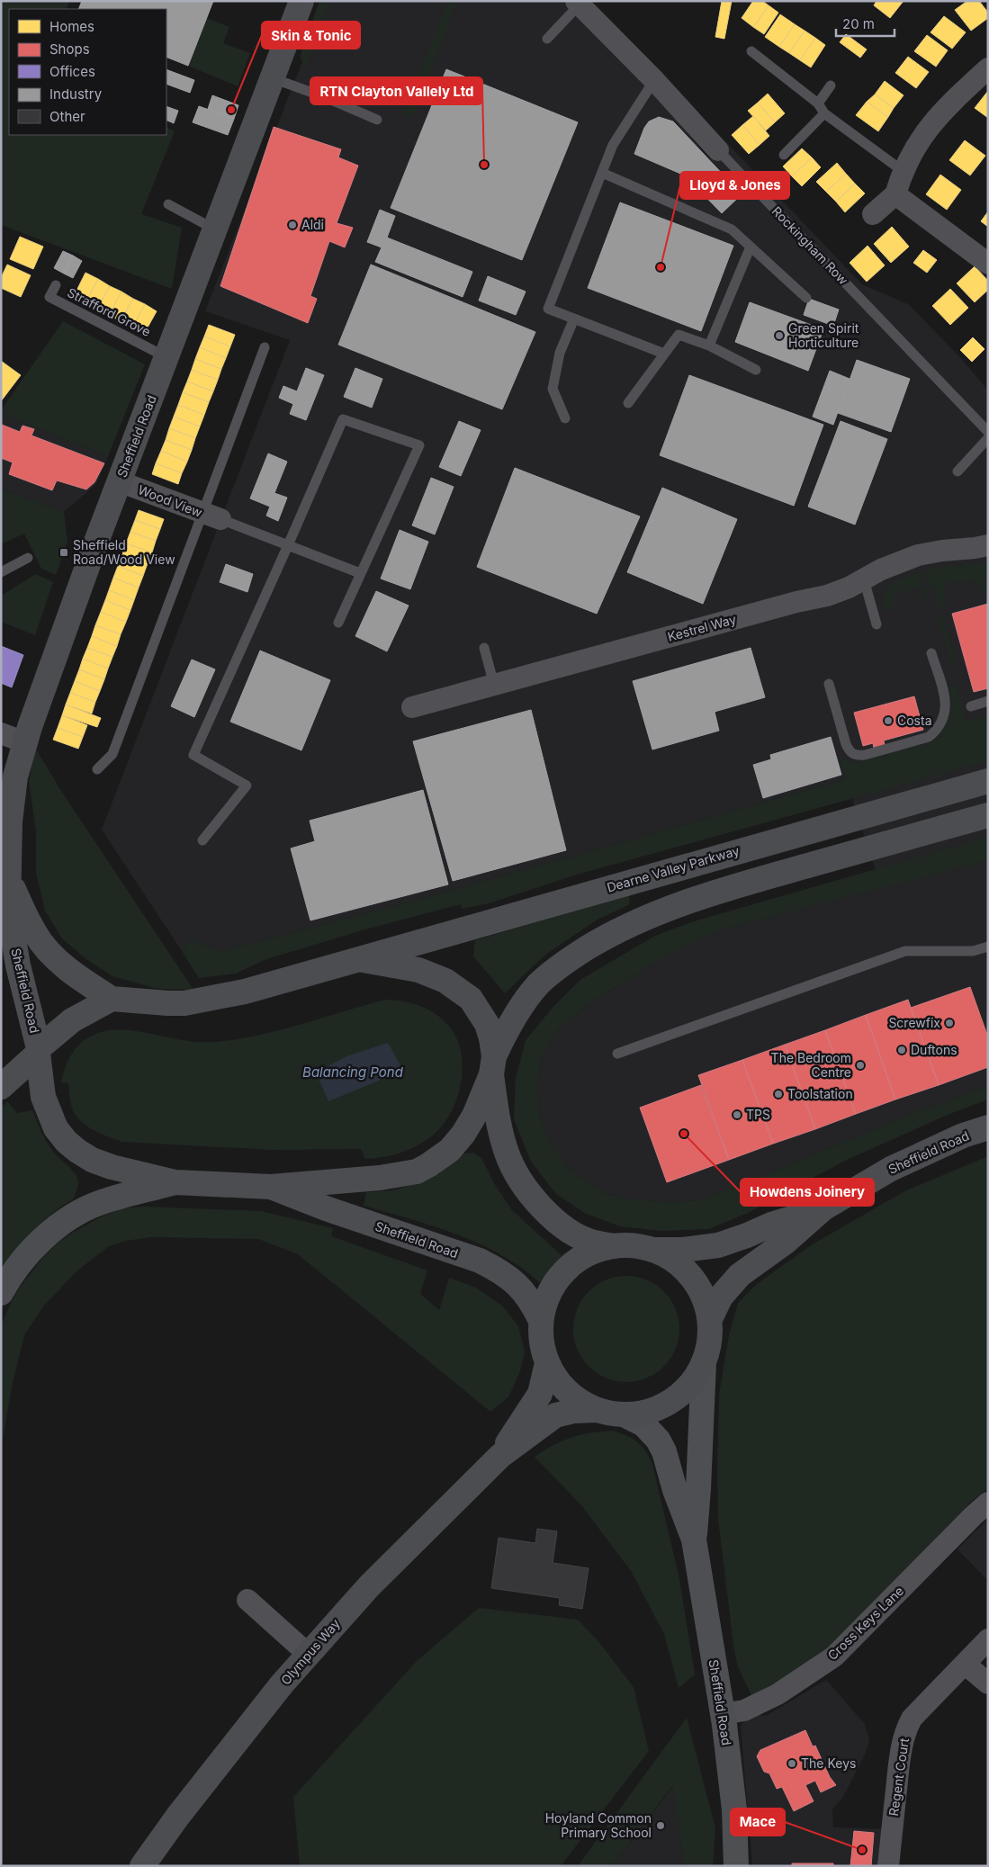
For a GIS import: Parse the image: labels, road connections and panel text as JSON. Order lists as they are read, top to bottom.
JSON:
{
  "streets": {
    "main road": ["Sheffield Road", "Dearne Valley Parkway", "Olympus Way"],
    "street": [
      "Rockingham Row",
      "Wood View",
      "Kestrel Way",
      "Cross Keys Lane",
      "Regent Court"
    ],
    "lane": ["Strafford Grove"]
  },
  "crossings": [
    ["Strafford Grove", "Sheffield Road"],
    ["Sheffield Road", "Wood View"],
    ["Sheffield Road", "Dearne Valley Parkway"],
    ["Sheffield Road", "Cross Keys Lane"]
  ],
  "water": ["Balancing Pond"],
  "places": {
    "other": [
      "Skin & Tonic",
      "RTN Clayton Vallely Ltd",
      "Aldi",
      "Lloyd & Jones",
      "Green Spirit Horticulture",
      "Costa",
      "Screwfix",
      "Duftons",
      "The Bedroom Centre",
      "Toolstation",
      "TPS",
      "Howdens Joinery",
      "The Keys",
      "Hoyland Common Primary School",
      "Mace"
    ],
    "transit": ["Sheffield Road/Wood View"]
  },
  "legend": [
    "Homes",
    "Shops",
    "Offices",
    "Industry",
    "Other"
  ],
  "scale_bar": "20 m"
}
